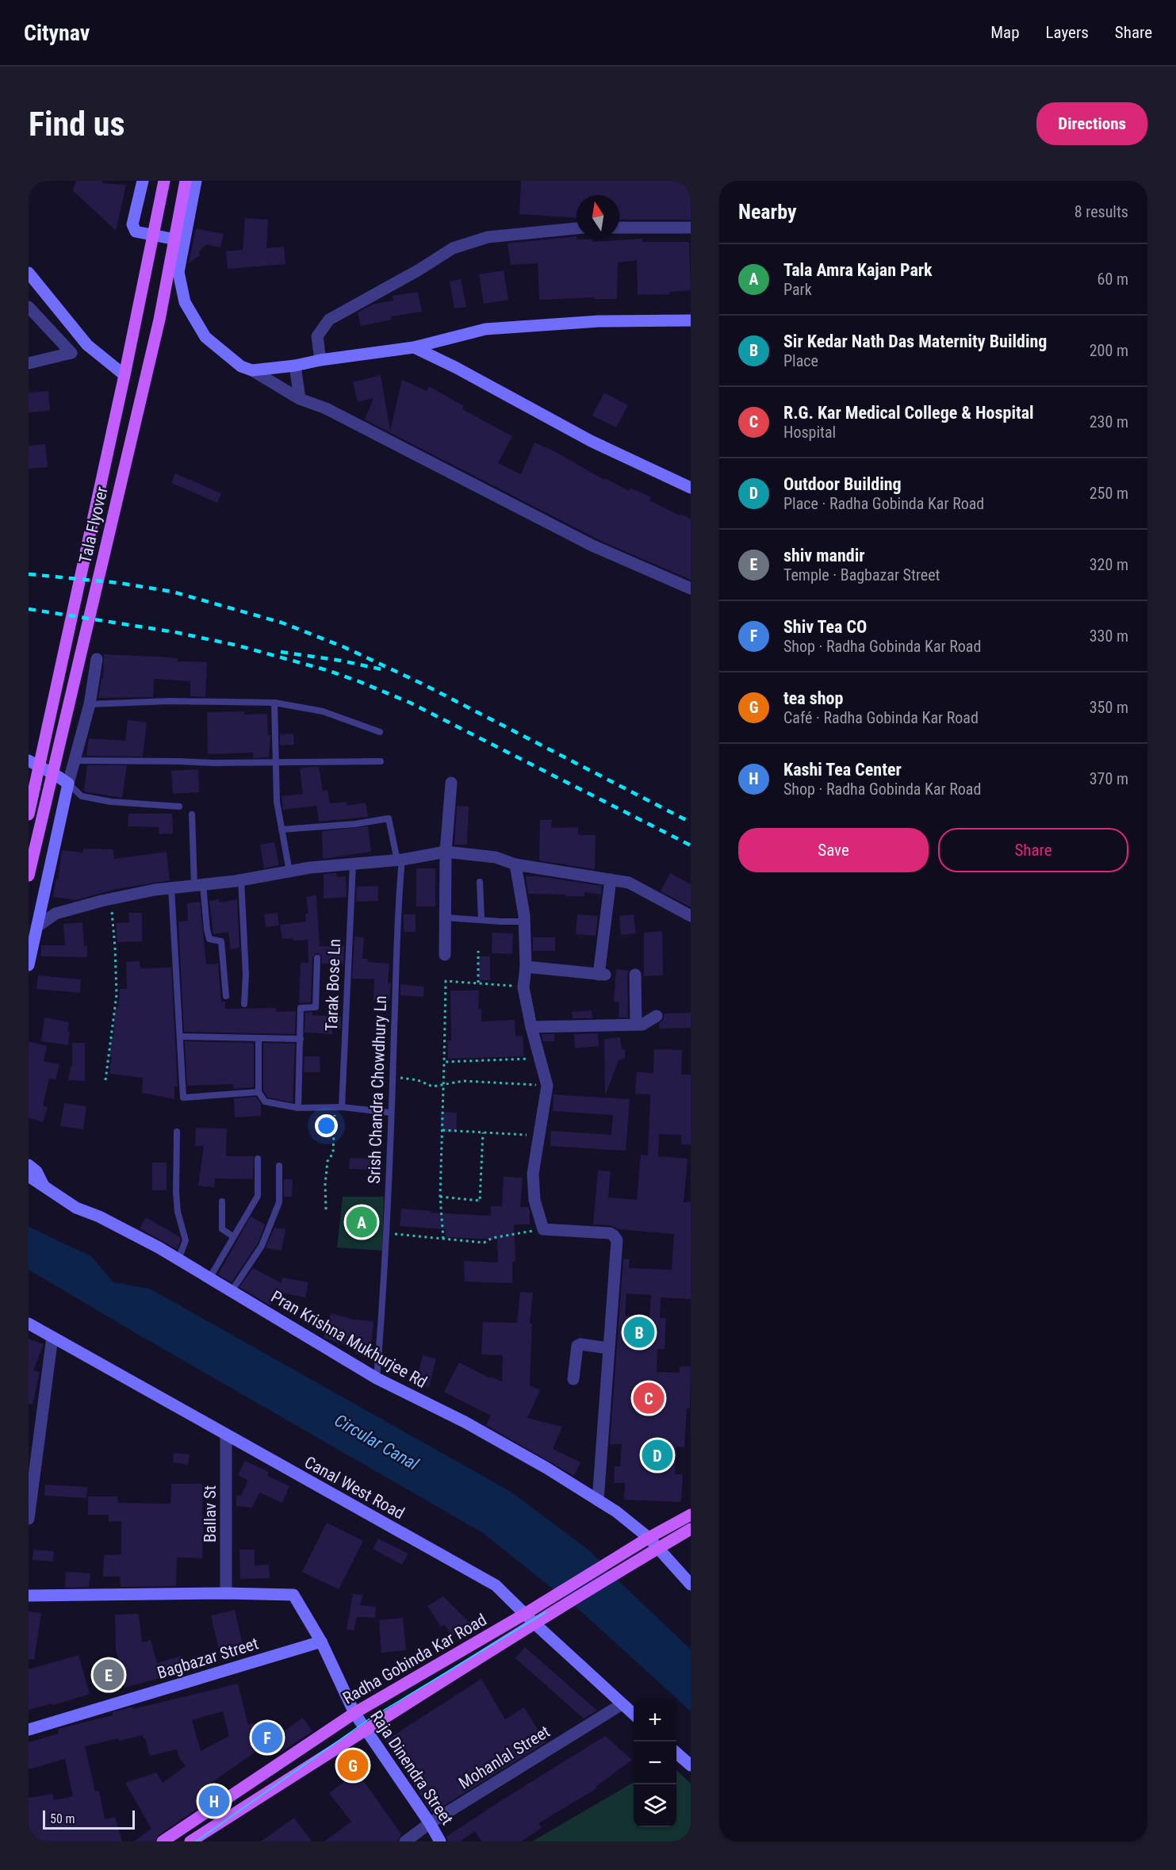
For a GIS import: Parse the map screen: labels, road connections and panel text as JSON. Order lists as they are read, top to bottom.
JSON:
{
  "streets": {
    "main road": ["Tala Flyover", "Radha Gobinda Kar Road"],
    "street": [
      "Pran Krishna Mukhurjee Rd",
      "Canal West Road",
      "Ballav St",
      "Bagbazar Street",
      "Mohanlal Street",
      "Raja Dinendra Street"
    ],
    "lane": ["Tarak Bose Ln", "Srish Chandra Chowdhury Ln"]
  },
  "crossings": [
    ["Srish Chandra Chowdhury Ln", "Pran Krishna Mukhurjee Rd"],
    ["Pran Krishna Mukhurjee Rd", "Radha Gobinda Kar Road"],
    ["Canal West Road", "Ballav St"],
    ["Canal West Road", "Radha Gobinda Kar Road"],
    ["Canal West Road", "Mohanlal Street"],
    ["Radha Gobinda Kar Road", "Raja Dinendra Street"],
    ["Mohanlal Street", "Raja Dinendra Street"]
  ],
  "water": ["Circular Canal"],
  "scale_bar": "50 m",
  "north": "top",
  "page": {
    "header": "Citynav",
    "nav": ["Map", "Layers", "Share"],
    "buttons": [
      "Directions",
      ["Save", "Share"]
    ],
    "title": "Find us",
    "heading": ["Nearby", "8 results"],
    "list": [
      {
        "mark": "A",
        "name": "Tala Amra Kajan Park",
        "note": "Park",
        "value": "60 m"
      },
      {
        "mark": "B",
        "name": "Sir Kedar Nath Das Maternity Building",
        "note": "Place",
        "value": "200 m"
      },
      {
        "mark": "C",
        "name": "R.G. Kar Medical College & Hospital",
        "note": "Hospital",
        "value": "230 m"
      },
      {
        "mark": "D",
        "name": "Outdoor Building",
        "note": "Place · Radha Gobinda Kar Road",
        "value": "250 m"
      },
      {
        "mark": "E",
        "name": "shiv mandir",
        "note": "Temple · Bagbazar Street",
        "value": "320 m"
      },
      {
        "mark": "F",
        "name": "Shiv Tea CO",
        "note": "Shop · Radha Gobinda Kar Road",
        "value": "330 m"
      },
      {
        "mark": "G",
        "name": "tea shop",
        "note": "Café · Radha Gobinda Kar Road",
        "value": "350 m"
      },
      {
        "mark": "H",
        "name": "Kashi Tea Center",
        "note": "Shop · Radha Gobinda Kar Road",
        "value": "370 m"
      }
    ],
    "pins": [
      "A",
      "B",
      "C",
      "D",
      "E",
      "F",
      "G",
      "H"
    ],
    "map_buttons": ["+", "−"],
    "scale": "50 m"
  }
}
